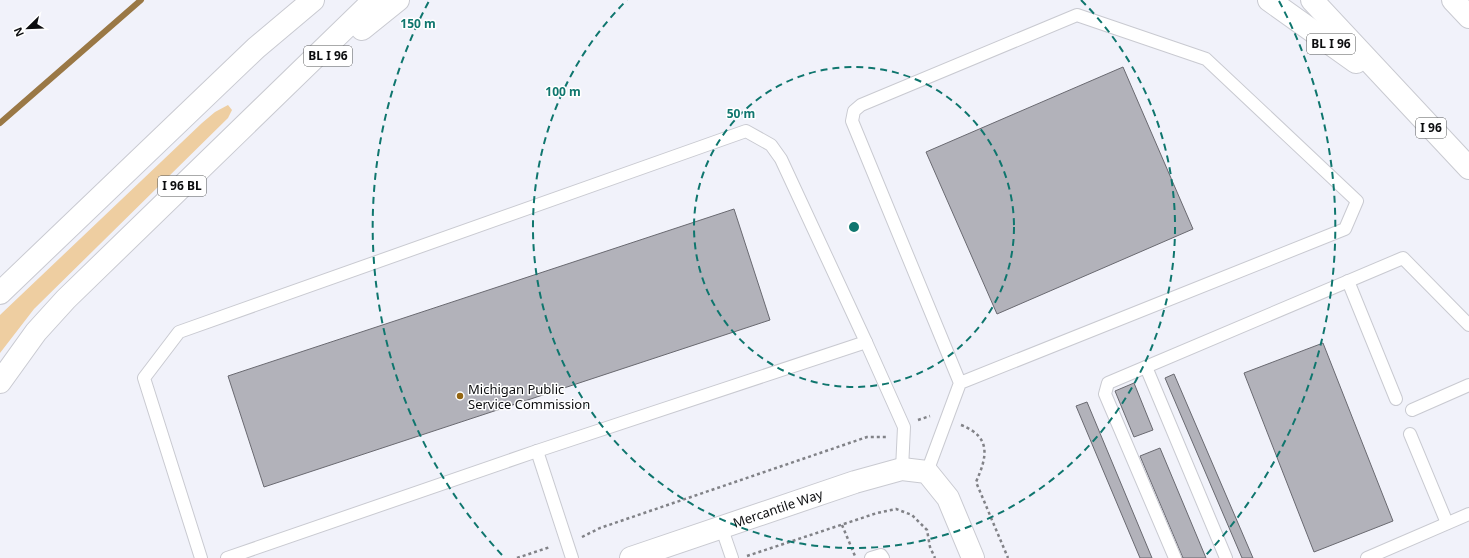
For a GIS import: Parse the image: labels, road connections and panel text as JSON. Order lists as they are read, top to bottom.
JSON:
{
  "streets": {
    "main road": [
      "BL I 96",
      "I 96",
      "I 96 BL",
      "Mercantile Way"
    ]
  },
  "crossings": [
    ["BL I 96", "I 96"],
    ["BL I 96", "I 96 BL"]
  ],
  "places": ["Michigan Public Service Commission"],
  "north": "bottom left",
  "rings": ["150 m", "100 m", "50 m"]
}
